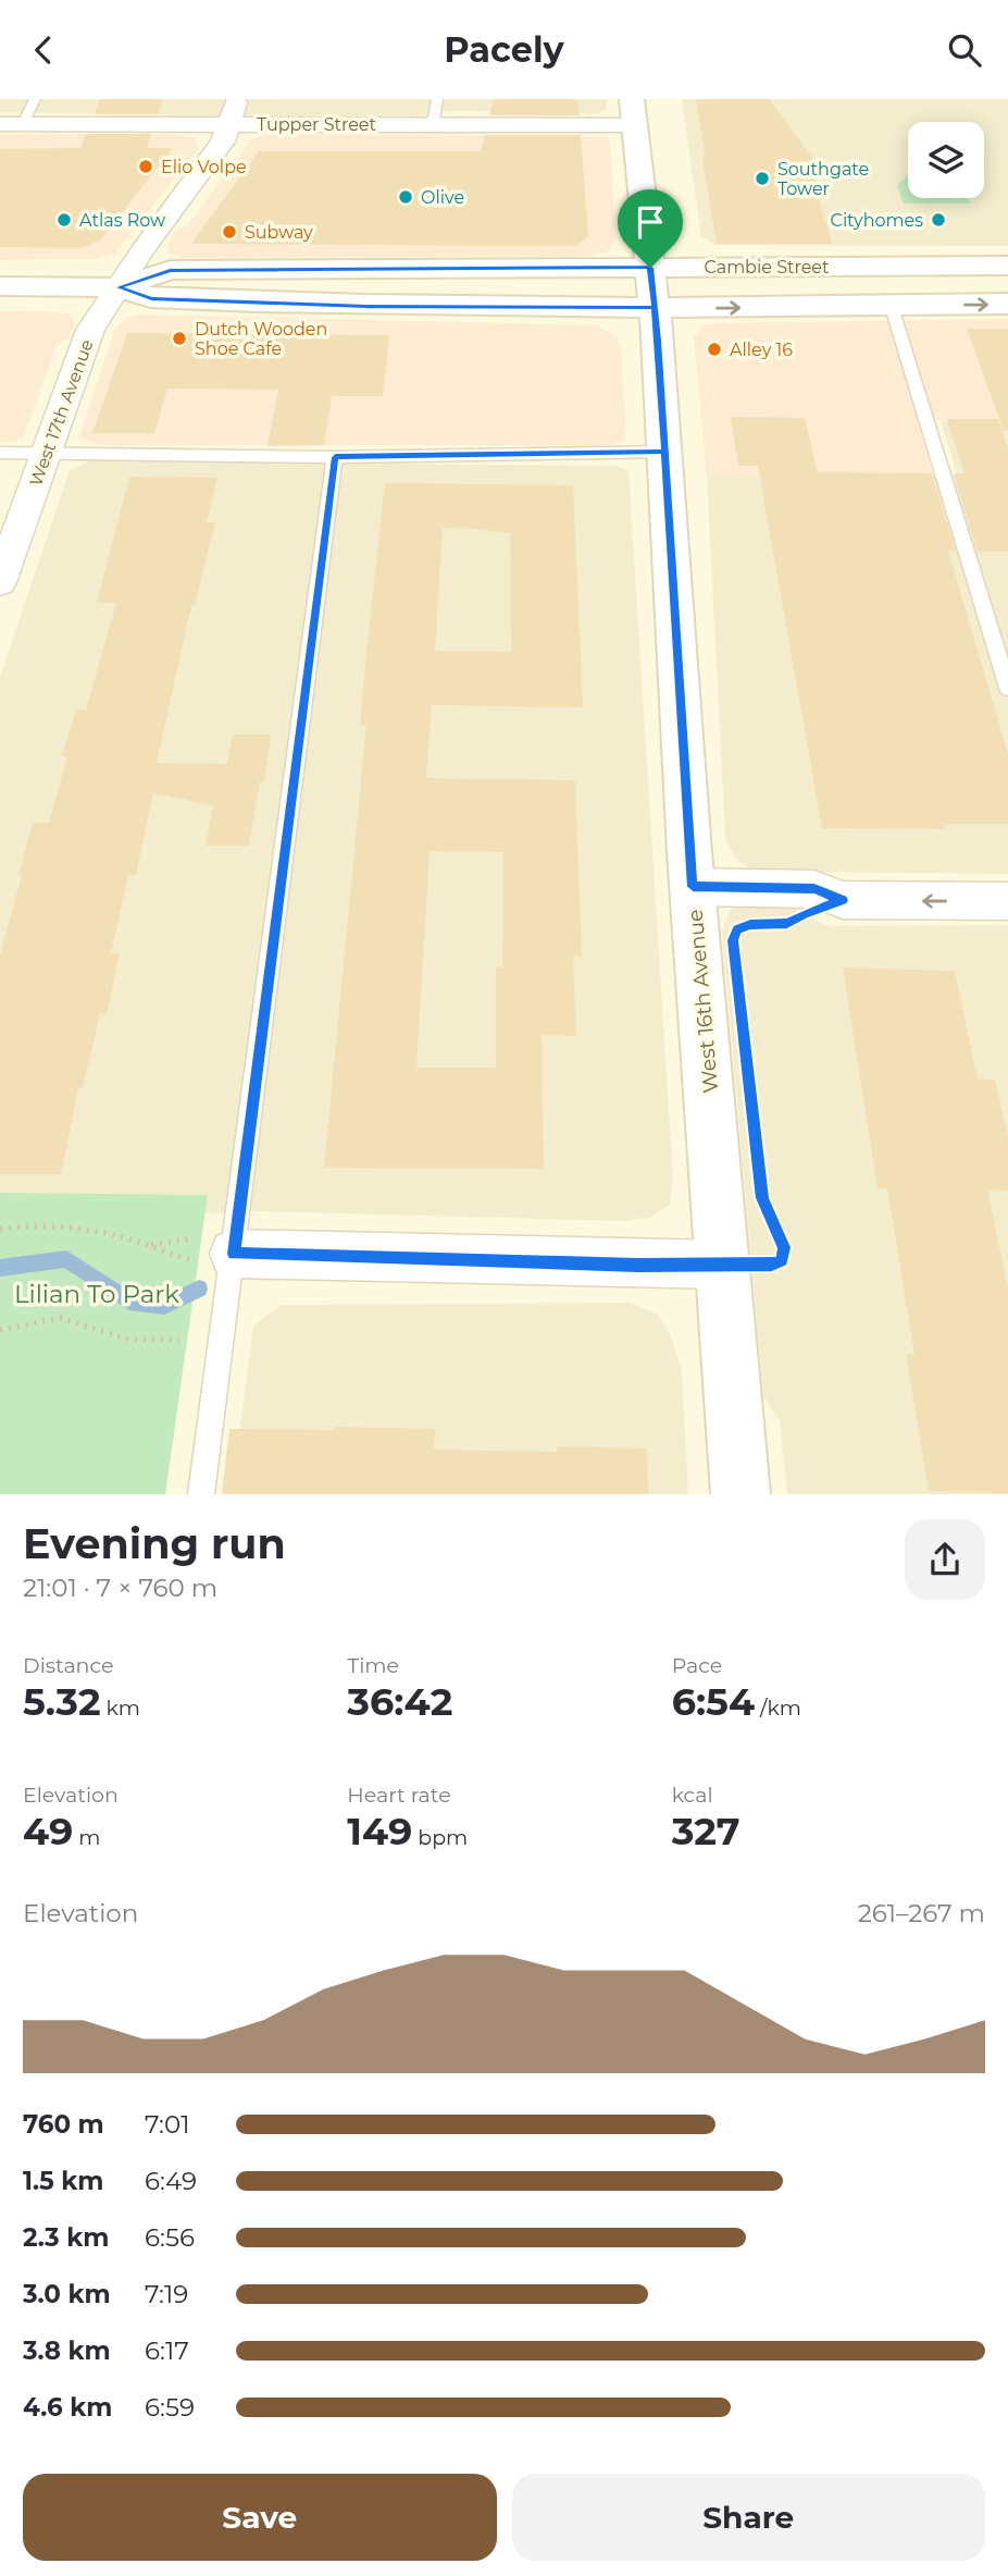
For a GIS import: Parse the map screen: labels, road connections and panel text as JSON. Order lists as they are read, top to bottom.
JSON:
{
  "streets": {
    "main road": ["Cambie Street", "West 16th Avenue"],
    "street": ["Tupper Street", "West 17th Avenue"]
  },
  "crossings": [
    ["Tupper Street", "West 17th Avenue"],
    ["Tupper Street", "West 16th Avenue"],
    ["Cambie Street", "West 17th Avenue"],
    ["Cambie Street", "West 16th Avenue"]
  ],
  "parks": ["Lilian To Park"],
  "places": [
    "Elio Volpe",
    "Southgate Tower",
    "Olive",
    "Atlas Row",
    "Cityhomes",
    "Subway",
    "Dutch Wooden Shoe Cafe",
    "Alley 16"
  ],
  "page": {
    "header": "Pacely",
    "heading": ["Evening run", "21:01 · 7 × 760 m"],
    "stats": [
      ["Distance", "5.32 km"],
      ["Time", "36:42"],
      ["Pace", "6:54 /km"],
      ["Elevation", "49 m"],
      ["Heart rate", "149 bpm"],
      ["kcal", "327"]
    ],
    "chart": ["Elevation", "261–267 m"],
    "list": [
      {
        "name": "760 m",
        "note": "7:01"
      },
      {
        "name": "1.5 km",
        "note": "6:49"
      },
      {
        "name": "2.3 km",
        "note": "6:56"
      },
      {
        "name": "3.0 km",
        "note": "7:19"
      },
      {
        "name": "3.8 km",
        "note": "6:17"
      },
      {
        "name": "4.6 km",
        "note": "6:59"
      }
    ],
    "buttons": ["Save", "Share"]
  }
}
